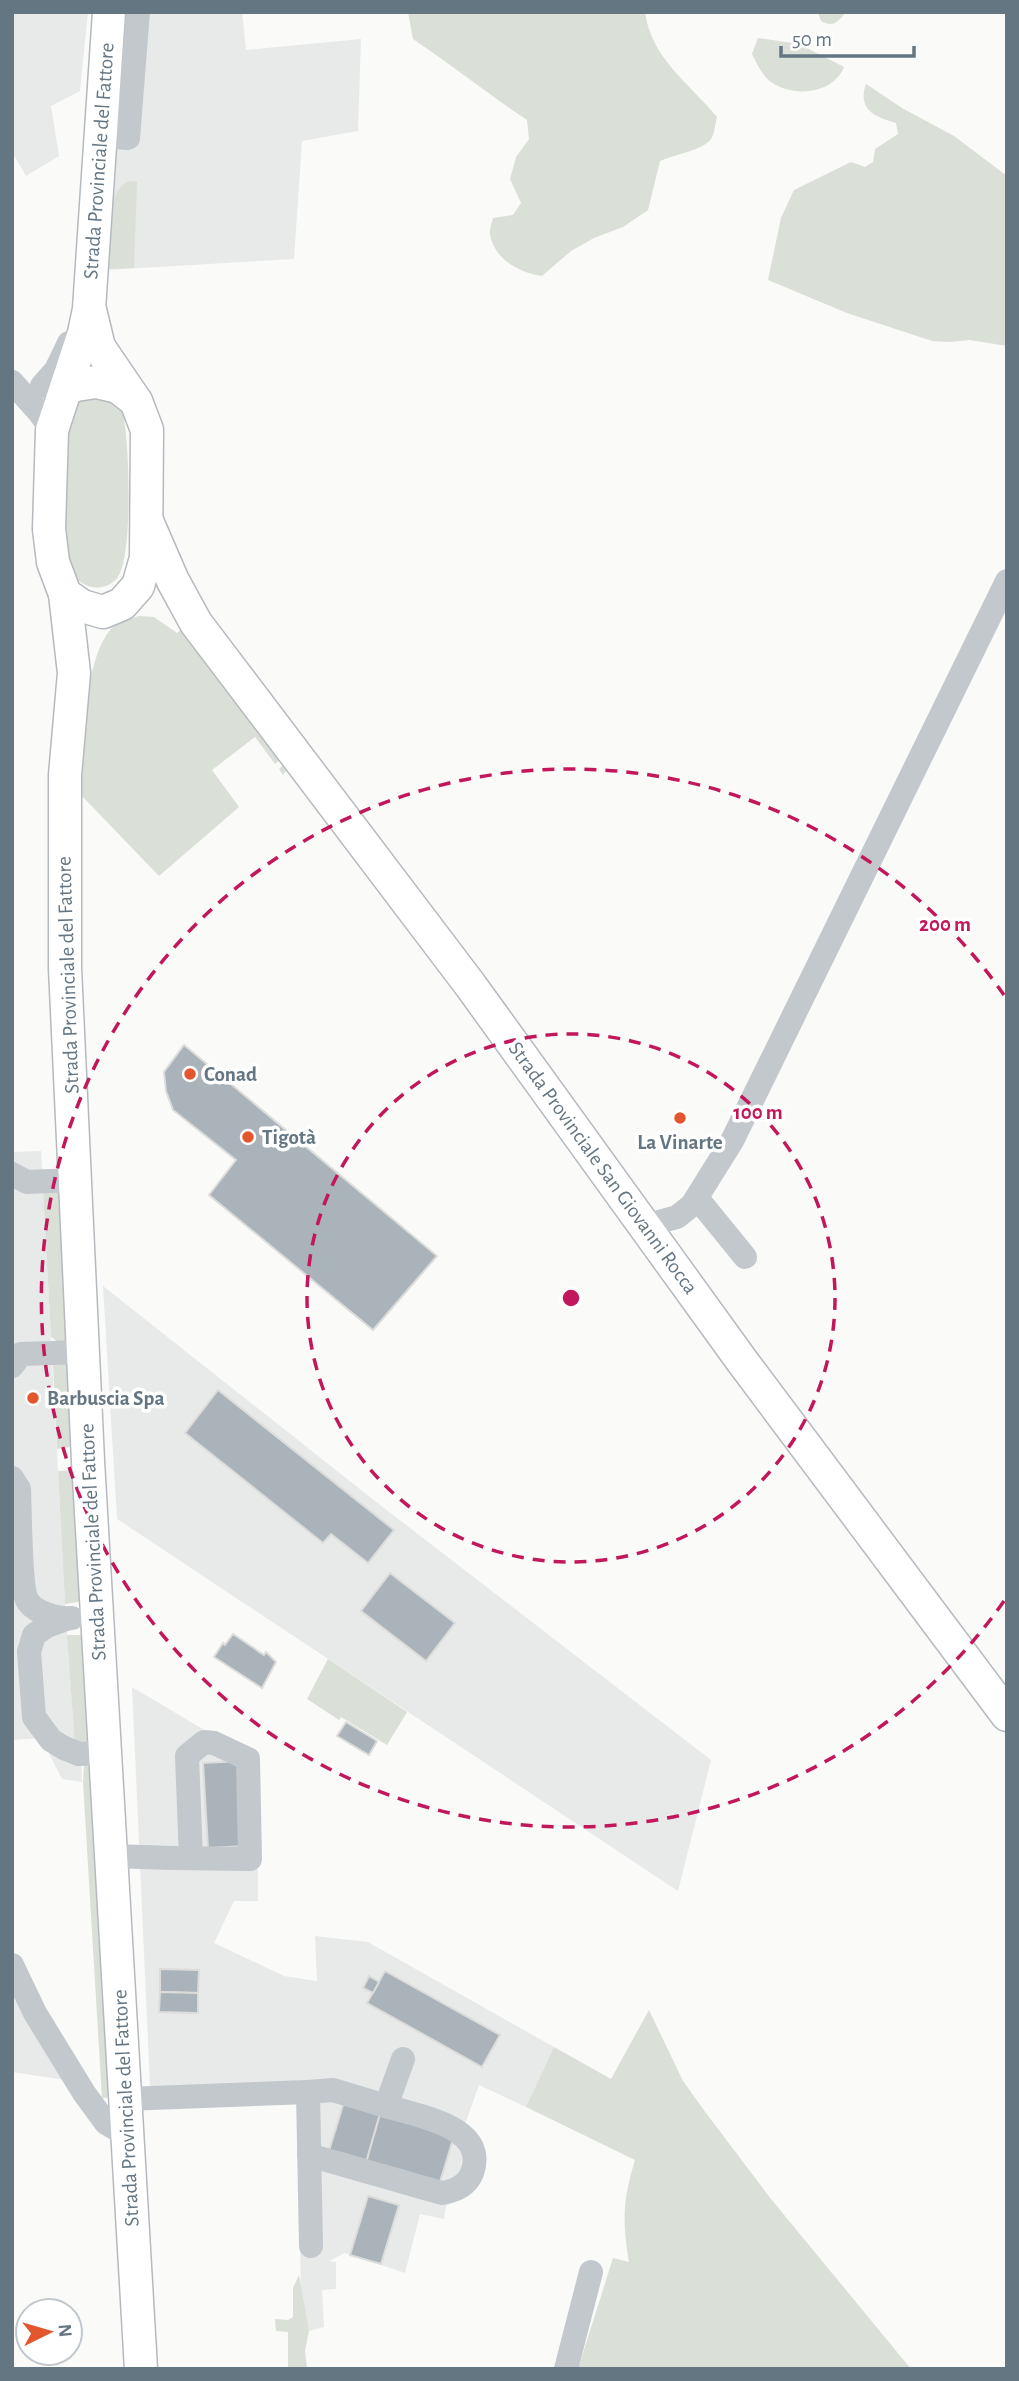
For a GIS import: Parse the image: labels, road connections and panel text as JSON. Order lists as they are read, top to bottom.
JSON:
{
  "streets": {
    "main road": ["Strada Provinciale del Fattore", "Strada Provinciale San Giovanni Rocca"]
  },
  "crossings": [
    ["Strada Provinciale del Fattore", "Strada Provinciale San Giovanni Rocca"]
  ],
  "places": [
    "Conad",
    "La Vinarte",
    "Tigotà",
    "Barbuscia Spa"
  ],
  "scale_bar": "50 m",
  "north": "right",
  "rings": ["200 m", "100 m"]
}
